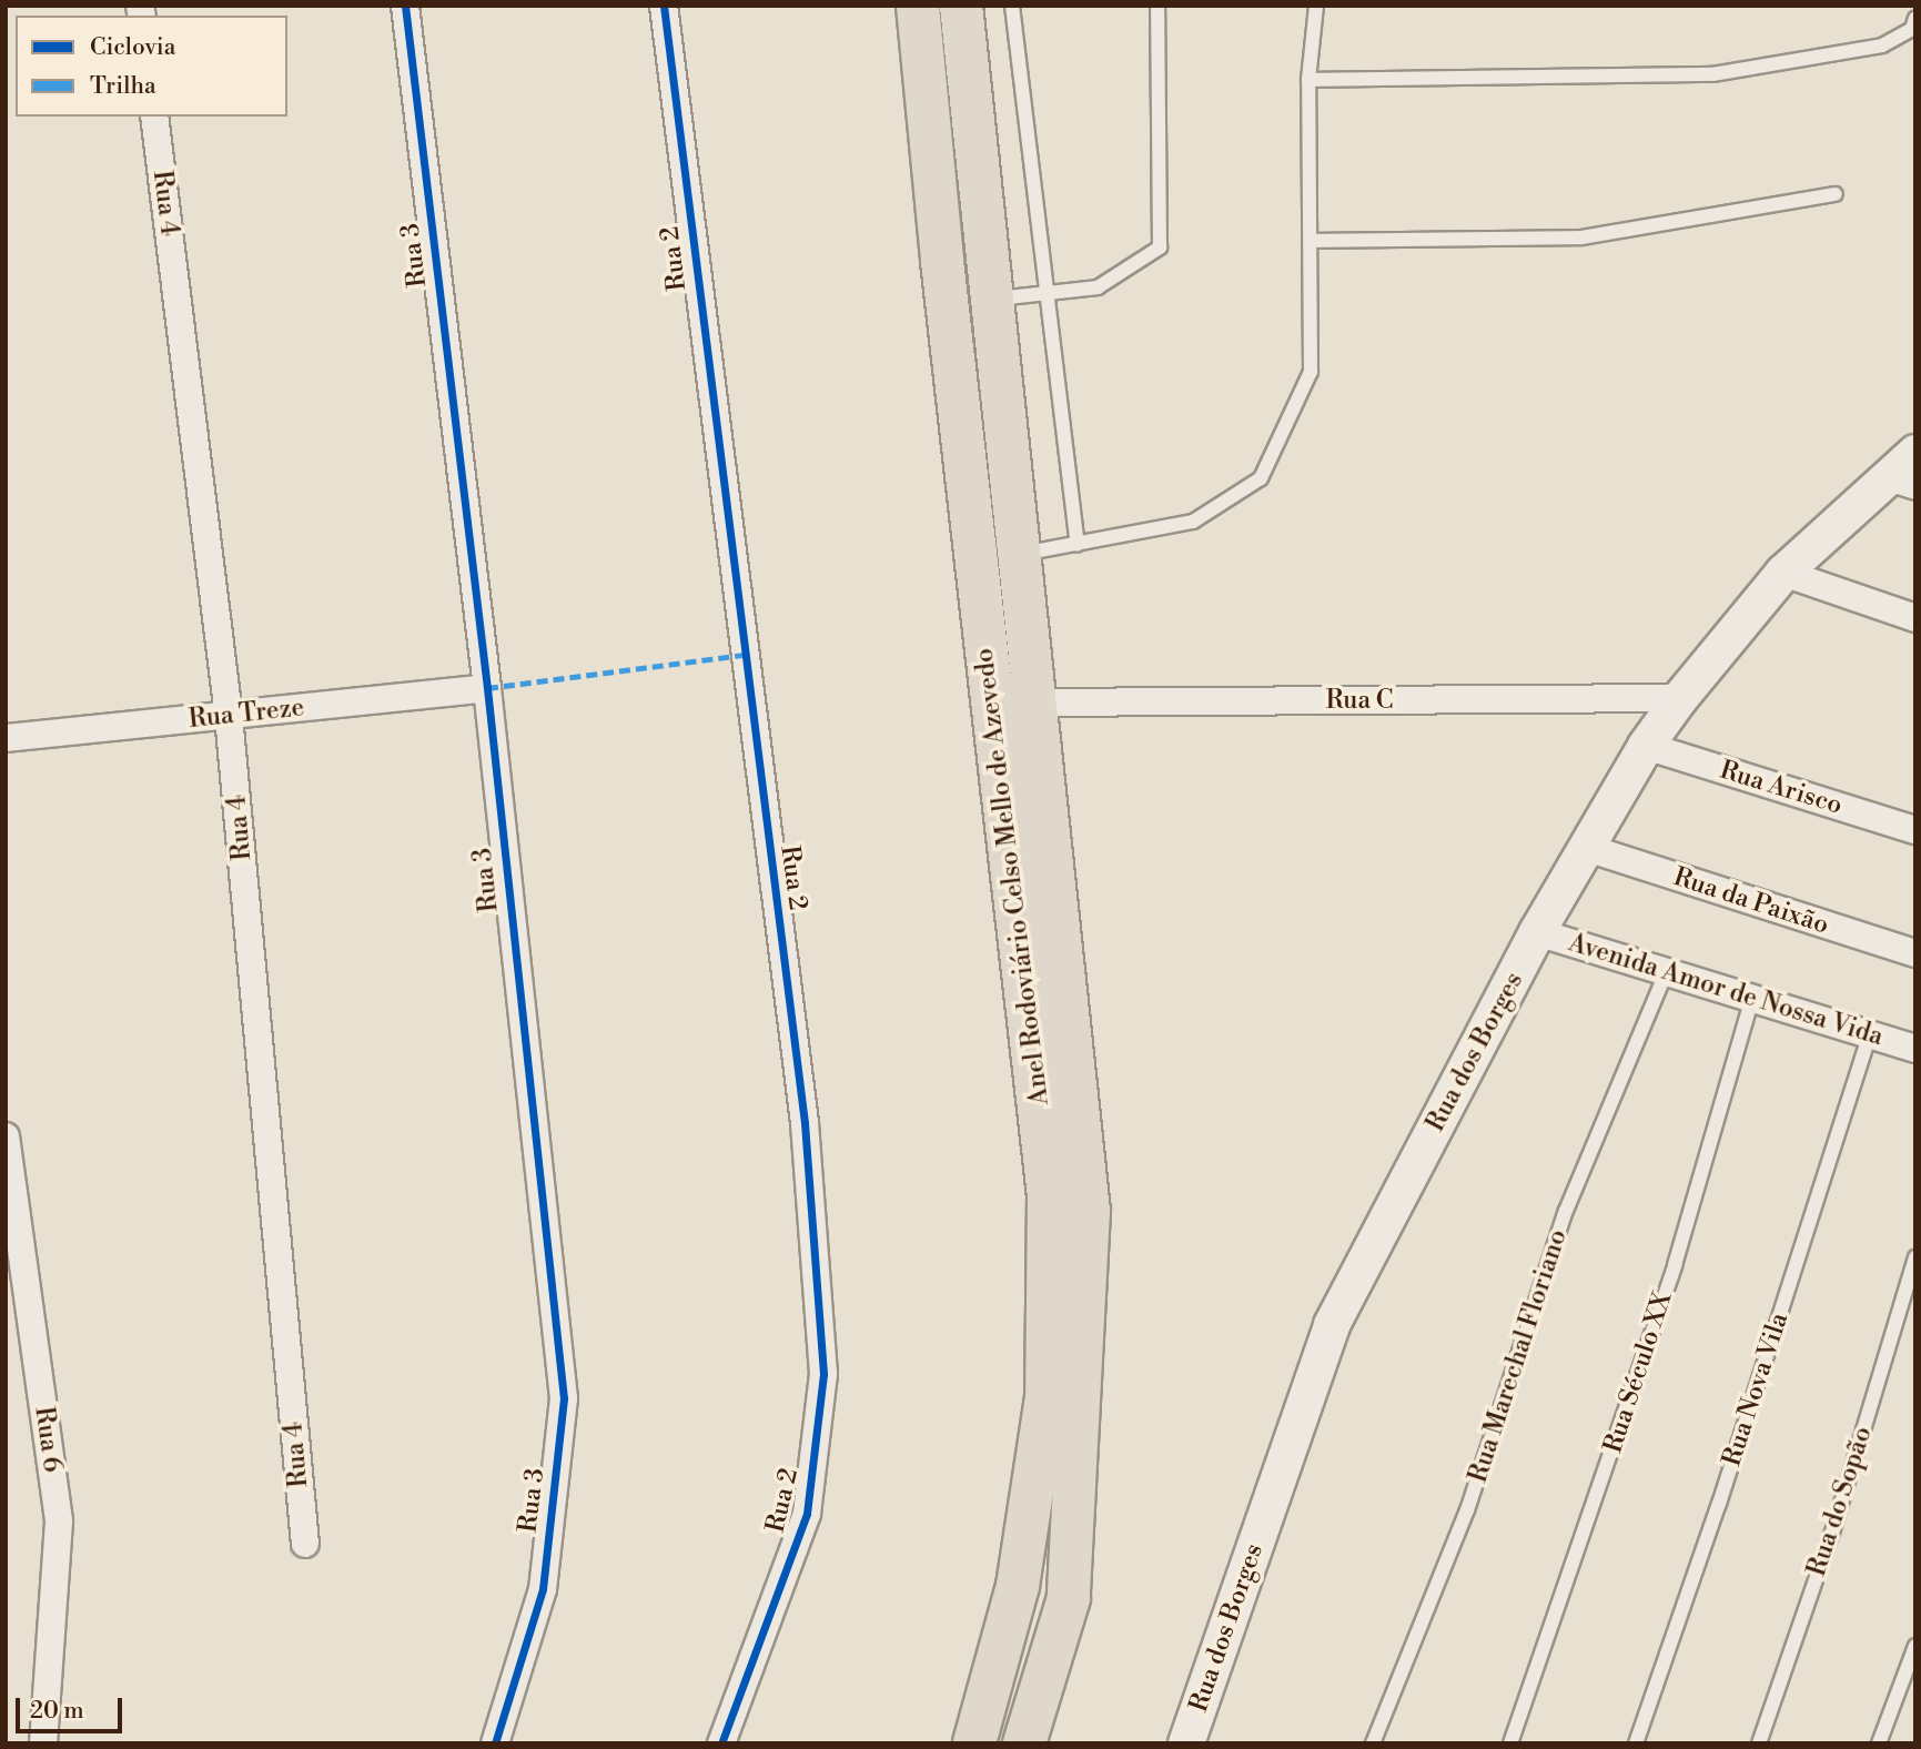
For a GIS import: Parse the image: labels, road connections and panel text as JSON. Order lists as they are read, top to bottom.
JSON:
{
  "streets": {
    "highway": ["Anel Rodoviário Celso Mello de Azevedo"],
    "street": [
      "Rua 4",
      "Rua 3",
      "Rua 2",
      "Rua C",
      "Rua Treze",
      "Rua Arisco",
      "Rua da Paixão",
      "Avenida Amor de Nossa Vida",
      "Rua dos Borges",
      "Rua 6"
    ],
    "lane": [
      "Rua Marechal Floriano",
      "Rua Século XX",
      "Rua Nova Vila",
      "Rua do Sopão"
    ]
  },
  "crossings": [
    ["Rua 4", "Rua Treze"],
    ["Rua 3", "Rua Treze"],
    ["Rua C", "Anel Rodoviário Celso Mello de Azevedo"],
    ["Rua C", "Rua dos Borges"],
    ["Rua Arisco", "Rua dos Borges"],
    ["Rua da Paixão", "Rua dos Borges"],
    ["Avenida Amor de Nossa Vida", "Rua dos Borges"],
    ["Avenida Amor de Nossa Vida", "Rua Marechal Floriano"],
    ["Avenida Amor de Nossa Vida", "Rua Século XX"],
    ["Avenida Amor de Nossa Vida", "Rua Nova Vila"]
  ],
  "legend": ["Ciclovia", "Trilha"],
  "scale_bar": "20 m"
}
